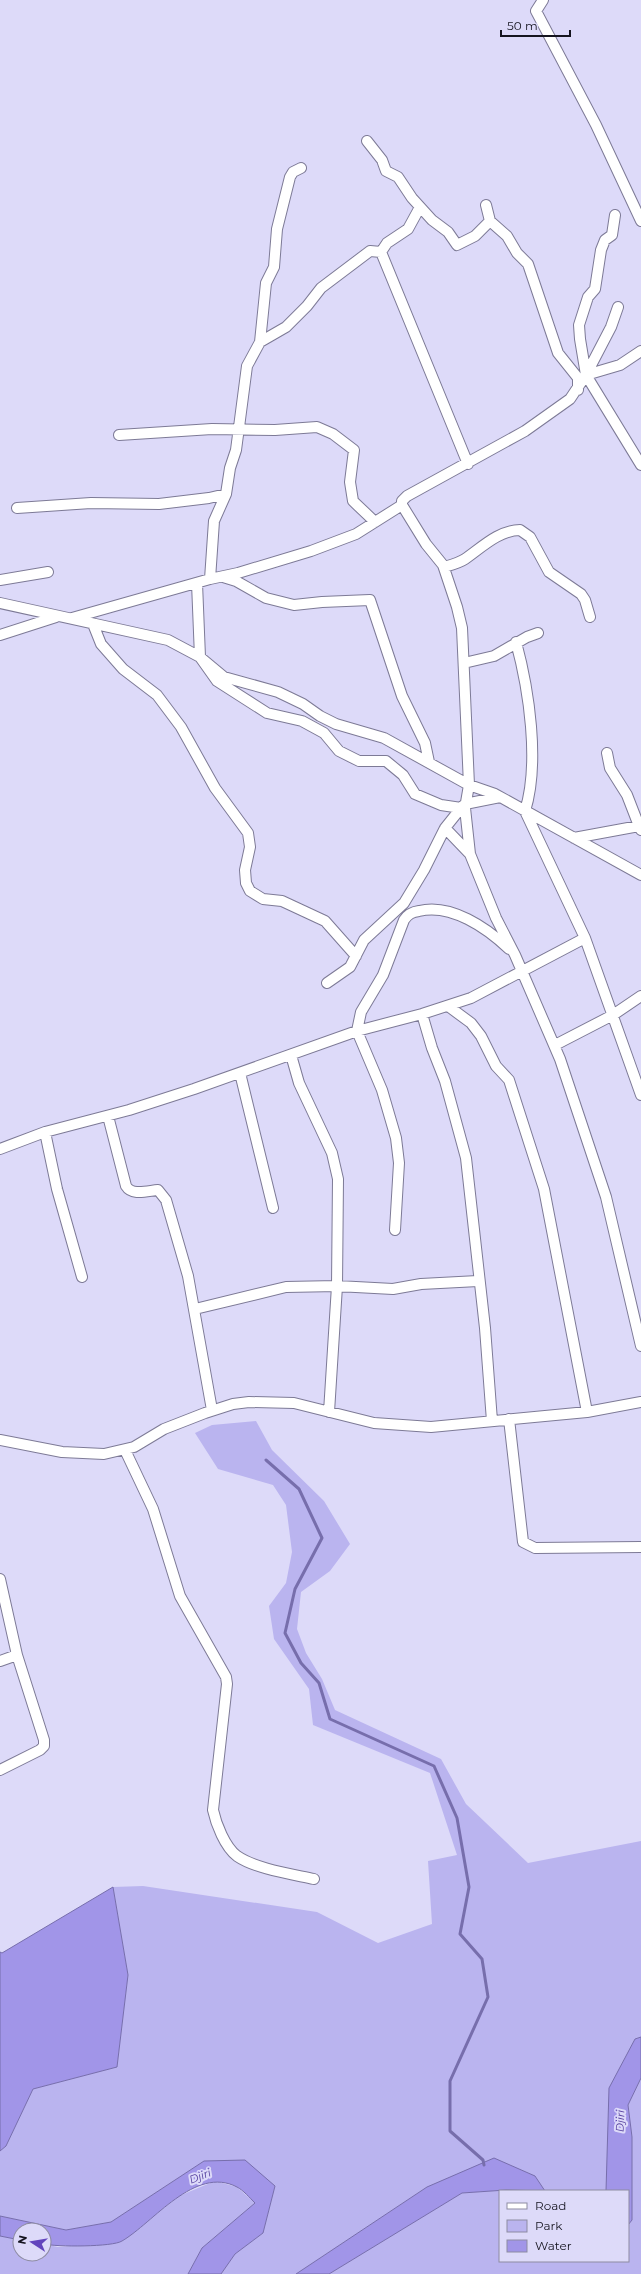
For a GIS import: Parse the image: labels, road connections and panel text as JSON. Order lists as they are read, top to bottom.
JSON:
{
  "water": ["Djiri"],
  "legend": ["Road", "Park", "Water"],
  "scale_bar": "50 m",
  "north": "left"
}
